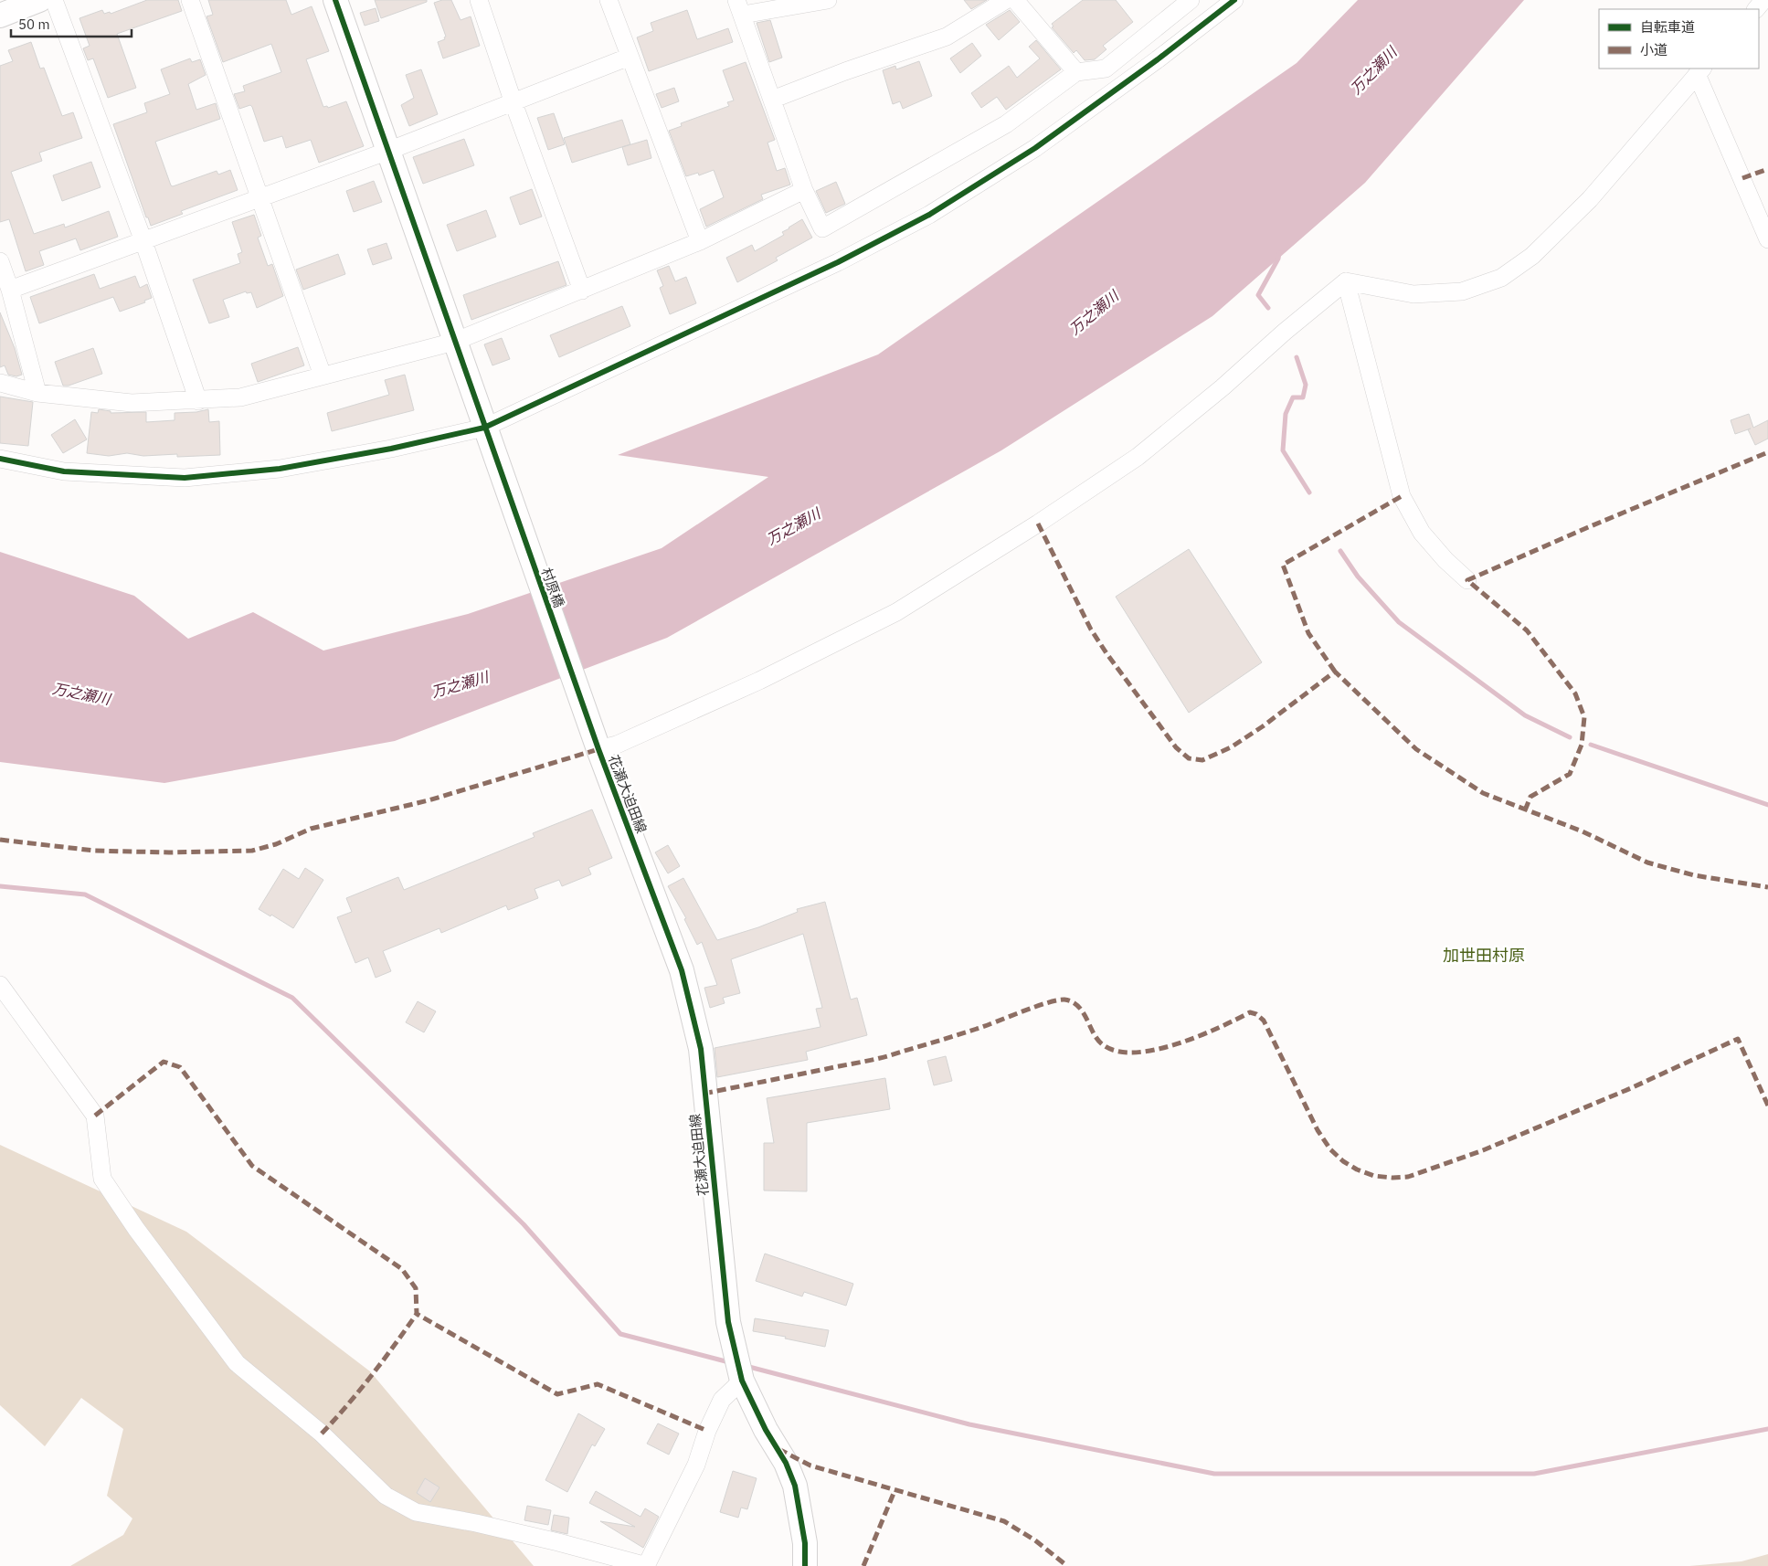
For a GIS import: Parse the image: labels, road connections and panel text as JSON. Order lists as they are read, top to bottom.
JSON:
{
  "streets": {
    "street": ["村原橋", "花瀬大迫田線"]
  },
  "crossings": [
    ["村原橋", "花瀬大迫田線"]
  ],
  "districts": ["加世田村原"],
  "water": ["万之瀬川"],
  "legend": ["自転車道", "小道"],
  "scale_bar": "50 m"
}
